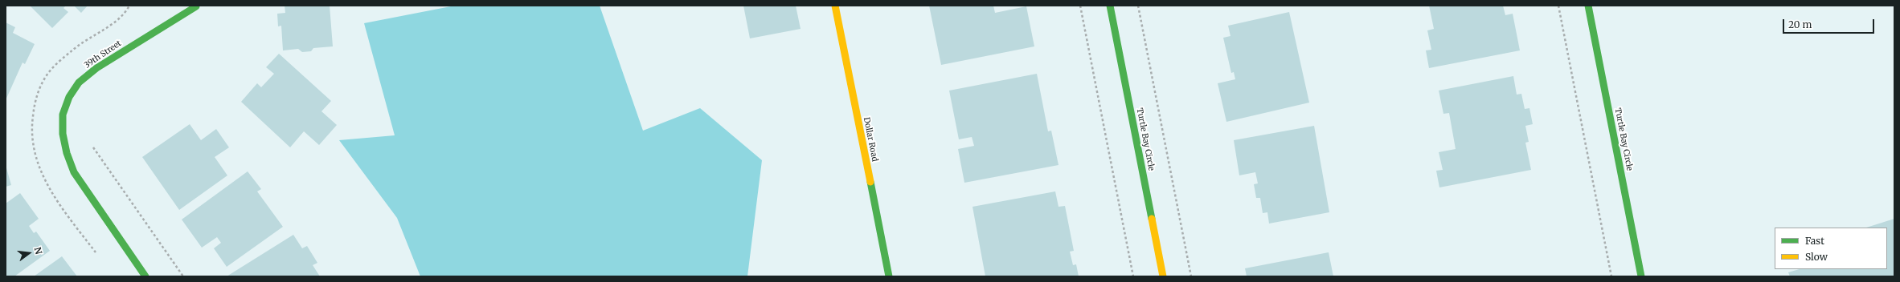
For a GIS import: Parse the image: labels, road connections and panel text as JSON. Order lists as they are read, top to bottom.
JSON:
{
  "streets": {
    "street": ["39th Street", "Dollar Road", "Turtle Bay Circle"]
  },
  "legend": ["Fast", "Slow"],
  "scale_bar": "20 m",
  "north": "right"
}
